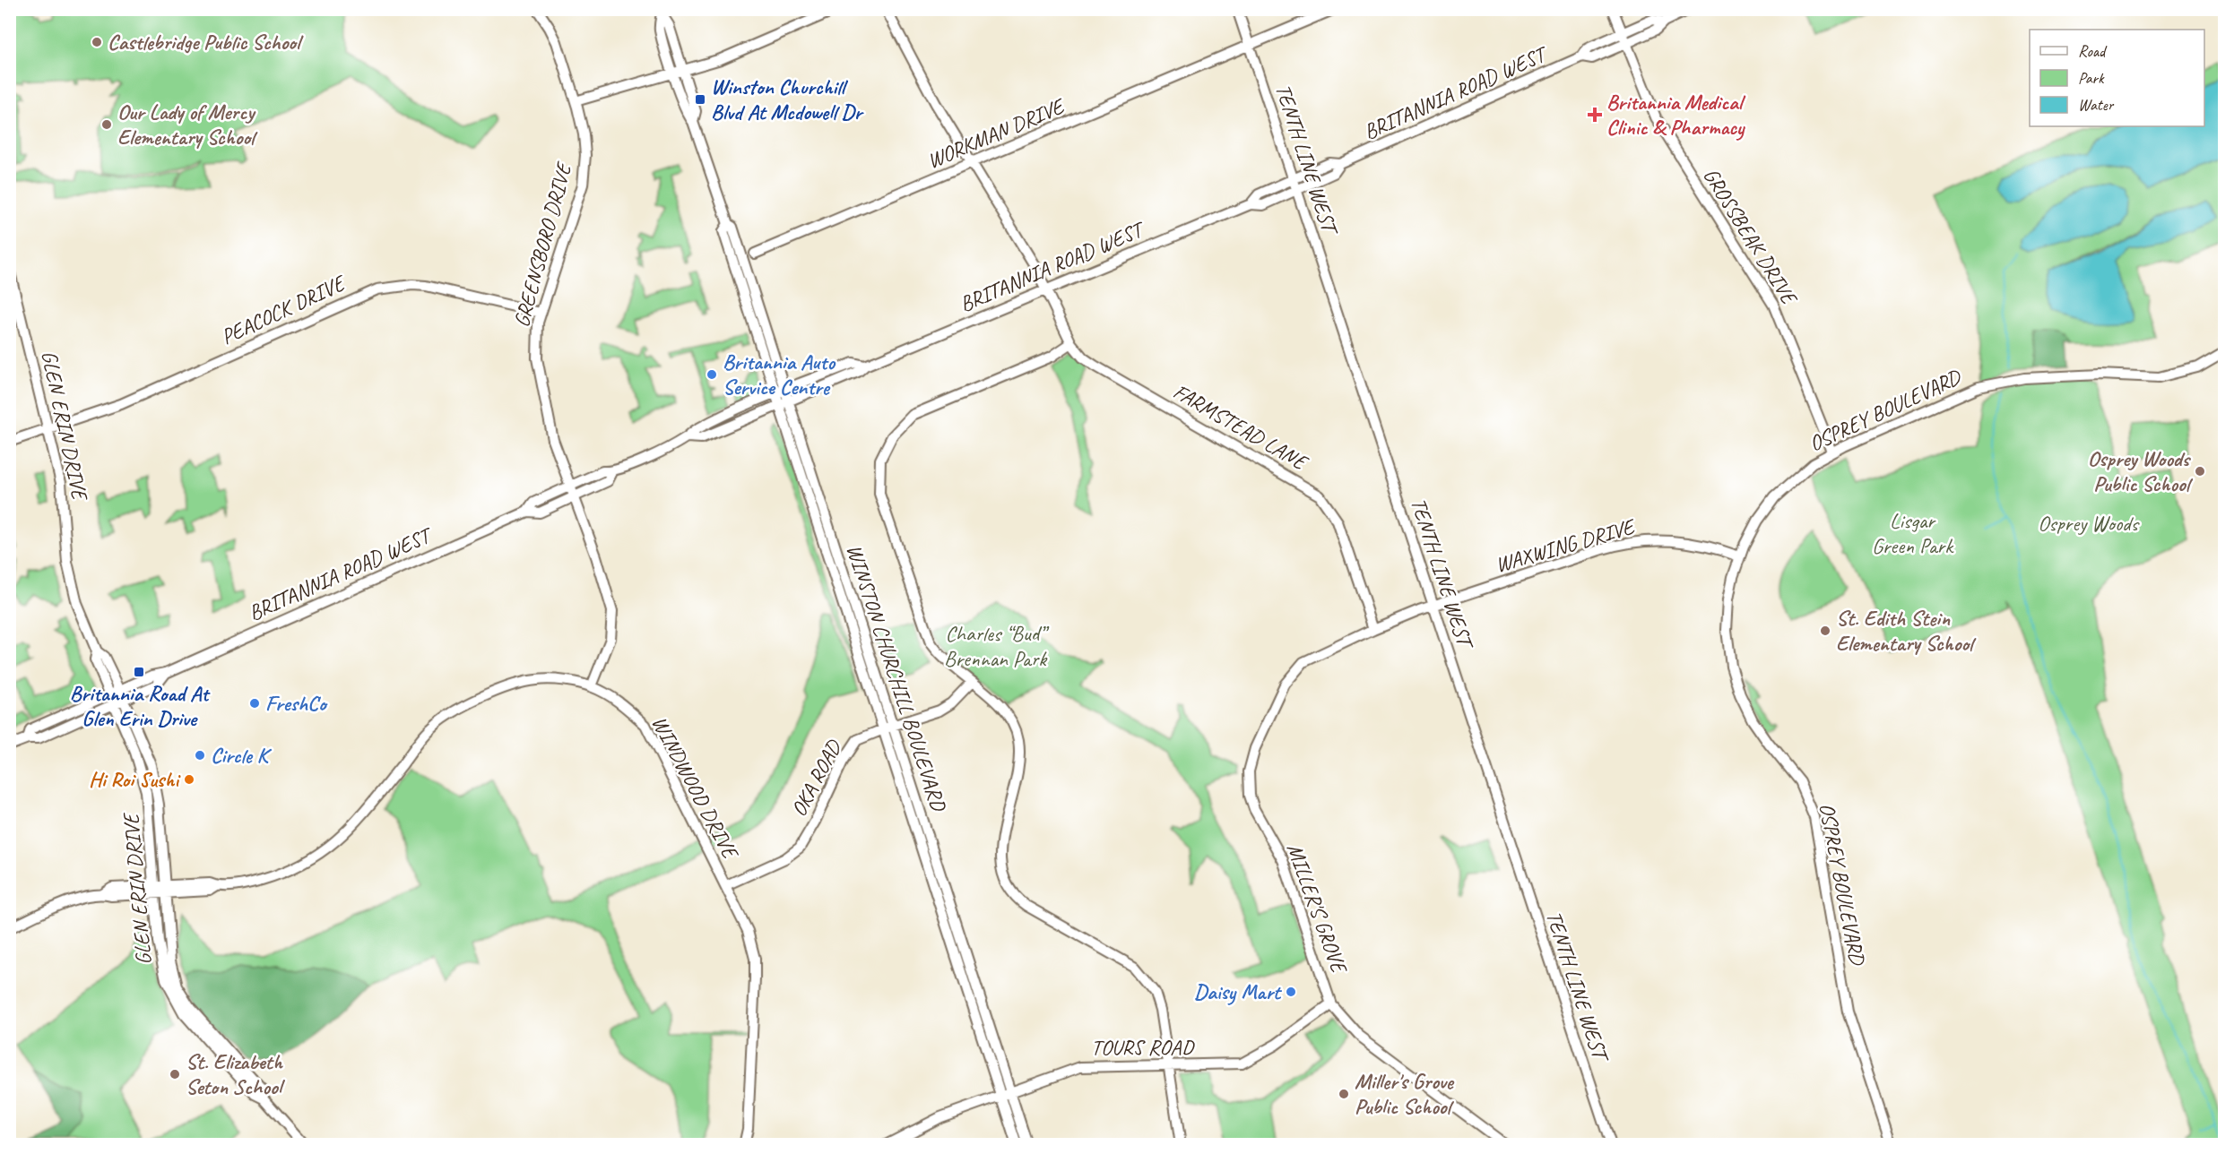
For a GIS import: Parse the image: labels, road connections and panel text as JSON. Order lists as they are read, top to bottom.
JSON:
{
  "streets": {
    "street": [
      "BRITANNIA ROAD WEST",
      "WORKMAN DRIVE",
      "TENTH LINE WEST",
      "GROSSBEAK DRIVE",
      "GREENSBORO DRIVE",
      "PEACOCK DRIVE",
      "OSPREY BOULEVARD",
      "GLEN ERIN DRIVE",
      "FARMSTEAD LANE",
      "WAXWING DRIVE",
      "WINSTON CHURCHILL BOULEVARD",
      "OKA ROAD",
      "WINDWOOD DRIVE",
      "MILLER'S GROVE",
      "TOURS ROAD"
    ]
  },
  "crossings": [
    ["BRITANNIA ROAD WEST", "TENTH LINE WEST"],
    ["BRITANNIA ROAD WEST", "GROSSBEAK DRIVE"],
    ["BRITANNIA ROAD WEST", "GREENSBORO DRIVE"],
    ["BRITANNIA ROAD WEST", "GLEN ERIN DRIVE"],
    ["BRITANNIA ROAD WEST", "FARMSTEAD LANE"],
    ["BRITANNIA ROAD WEST", "WINSTON CHURCHILL BOULEVARD"],
    ["WORKMAN DRIVE", "TENTH LINE WEST"],
    ["WORKMAN DRIVE", "FARMSTEAD LANE"],
    ["TENTH LINE WEST", "WAXWING DRIVE"],
    ["TENTH LINE WEST", "MILLER'S GROVE"],
    ["GROSSBEAK DRIVE", "OSPREY BOULEVARD"],
    ["GREENSBORO DRIVE", "PEACOCK DRIVE"],
    ["GREENSBORO DRIVE", "WINDWOOD DRIVE"],
    ["PEACOCK DRIVE", "GLEN ERIN DRIVE"],
    ["OSPREY BOULEVARD", "WAXWING DRIVE"],
    ["GLEN ERIN DRIVE", "WINDWOOD DRIVE"],
    ["FARMSTEAD LANE", "MILLER'S GROVE"],
    ["WAXWING DRIVE", "MILLER'S GROVE"],
    ["WINSTON CHURCHILL BOULEVARD", "OKA ROAD"],
    ["WINSTON CHURCHILL BOULEVARD", "TOURS ROAD"],
    ["OKA ROAD", "WINDWOOD DRIVE"],
    ["MILLER'S GROVE", "TOURS ROAD"]
  ],
  "parks": ["Lisgar Green Park", "Osprey Woods", "Charles “Bud” Brennan Park"],
  "places": {
    "other": [
      "Castlebridge Public School",
      "Our Lady of Mercy Elementary School",
      "Britannia Auto Service Centre",
      "Osprey Woods Public School",
      "St. Edith Stein Elementary School",
      "FreshCo",
      "Circle K",
      "Hi Roi Sushi",
      "Daisy Mart",
      "St. Elizabeth Seton School",
      "Miller's Grove Public School"
    ],
    "transit": ["Winston Churchill Blvd At Mcdowell Dr", "Britannia Road At Glen Erin Drive"],
    "health": ["Britannia Medical Clinic & Pharmacy"]
  },
  "legend": ["Road", "Park", "Water"]
}
